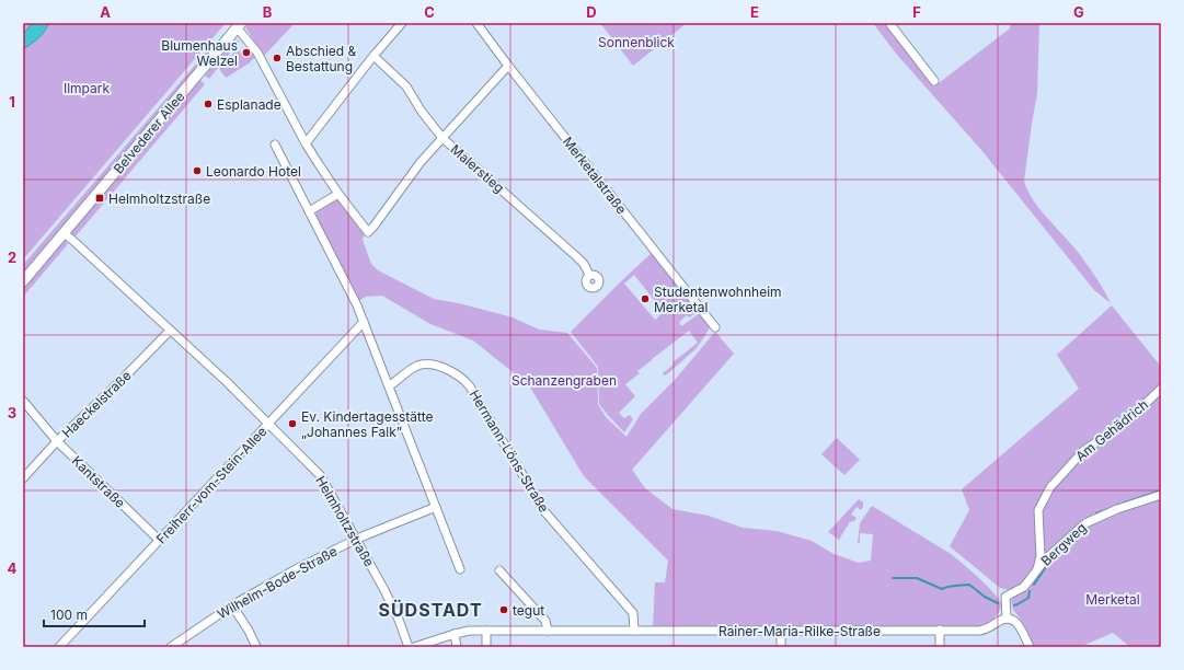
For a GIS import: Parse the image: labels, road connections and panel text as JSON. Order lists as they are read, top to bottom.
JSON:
{
  "streets": {
    "street": [
      "Belvederer Allee",
      "Malerstieg",
      "Merketalstraße",
      "Haeckelstraße",
      "Am Gehädrich",
      "Hermann-Löns-Straße",
      "Kantstraße",
      "Freiherr-vom-Stein-Allee",
      "Helmholtzstraße",
      "Bergweg",
      "Wilhelm-Bode-Straße",
      "Rainer-Maria-Rilke-Straße"
    ]
  },
  "crossings": [
    ["Belvederer Allee", "Helmholtzstraße"],
    ["Haeckelstraße", "Kantstraße"],
    ["Haeckelstraße", "Helmholtzstraße"],
    ["Am Gehädrich", "Bergweg"],
    ["Hermann-Löns-Straße", "Rainer-Maria-Rilke-Straße"],
    ["Kantstraße", "Freiherr-vom-Stein-Allee"],
    ["Freiherr-vom-Stein-Allee", "Helmholtzstraße"],
    ["Helmholtzstraße", "Wilhelm-Bode-Straße"],
    ["Bergweg", "Rainer-Maria-Rilke-Straße"]
  ],
  "districts": ["SÜDSTADT"],
  "parks": [
    "Sonnenblick",
    "Ilmpark",
    "Schanzengraben",
    "Merketal"
  ],
  "places": {
    "other": [
      "Blumenhaus Welzel",
      "Abschied & Bestattung",
      "Esplanade",
      "Leonardo Hotel",
      "Studentenwohnheim Merketal",
      "Ev. Kindertagesstätte „Johannes Falk”",
      "tegut"
    ],
    "transit": ["Helmholtzstraße"]
  },
  "scale_bar": "100 m",
  "grid": {
    "columns": [
      "A",
      "B",
      "C",
      "D",
      "E",
      "F",
      "G"
    ],
    "rows": [
      "1",
      "2",
      "3",
      "4"
    ]
  }
}
